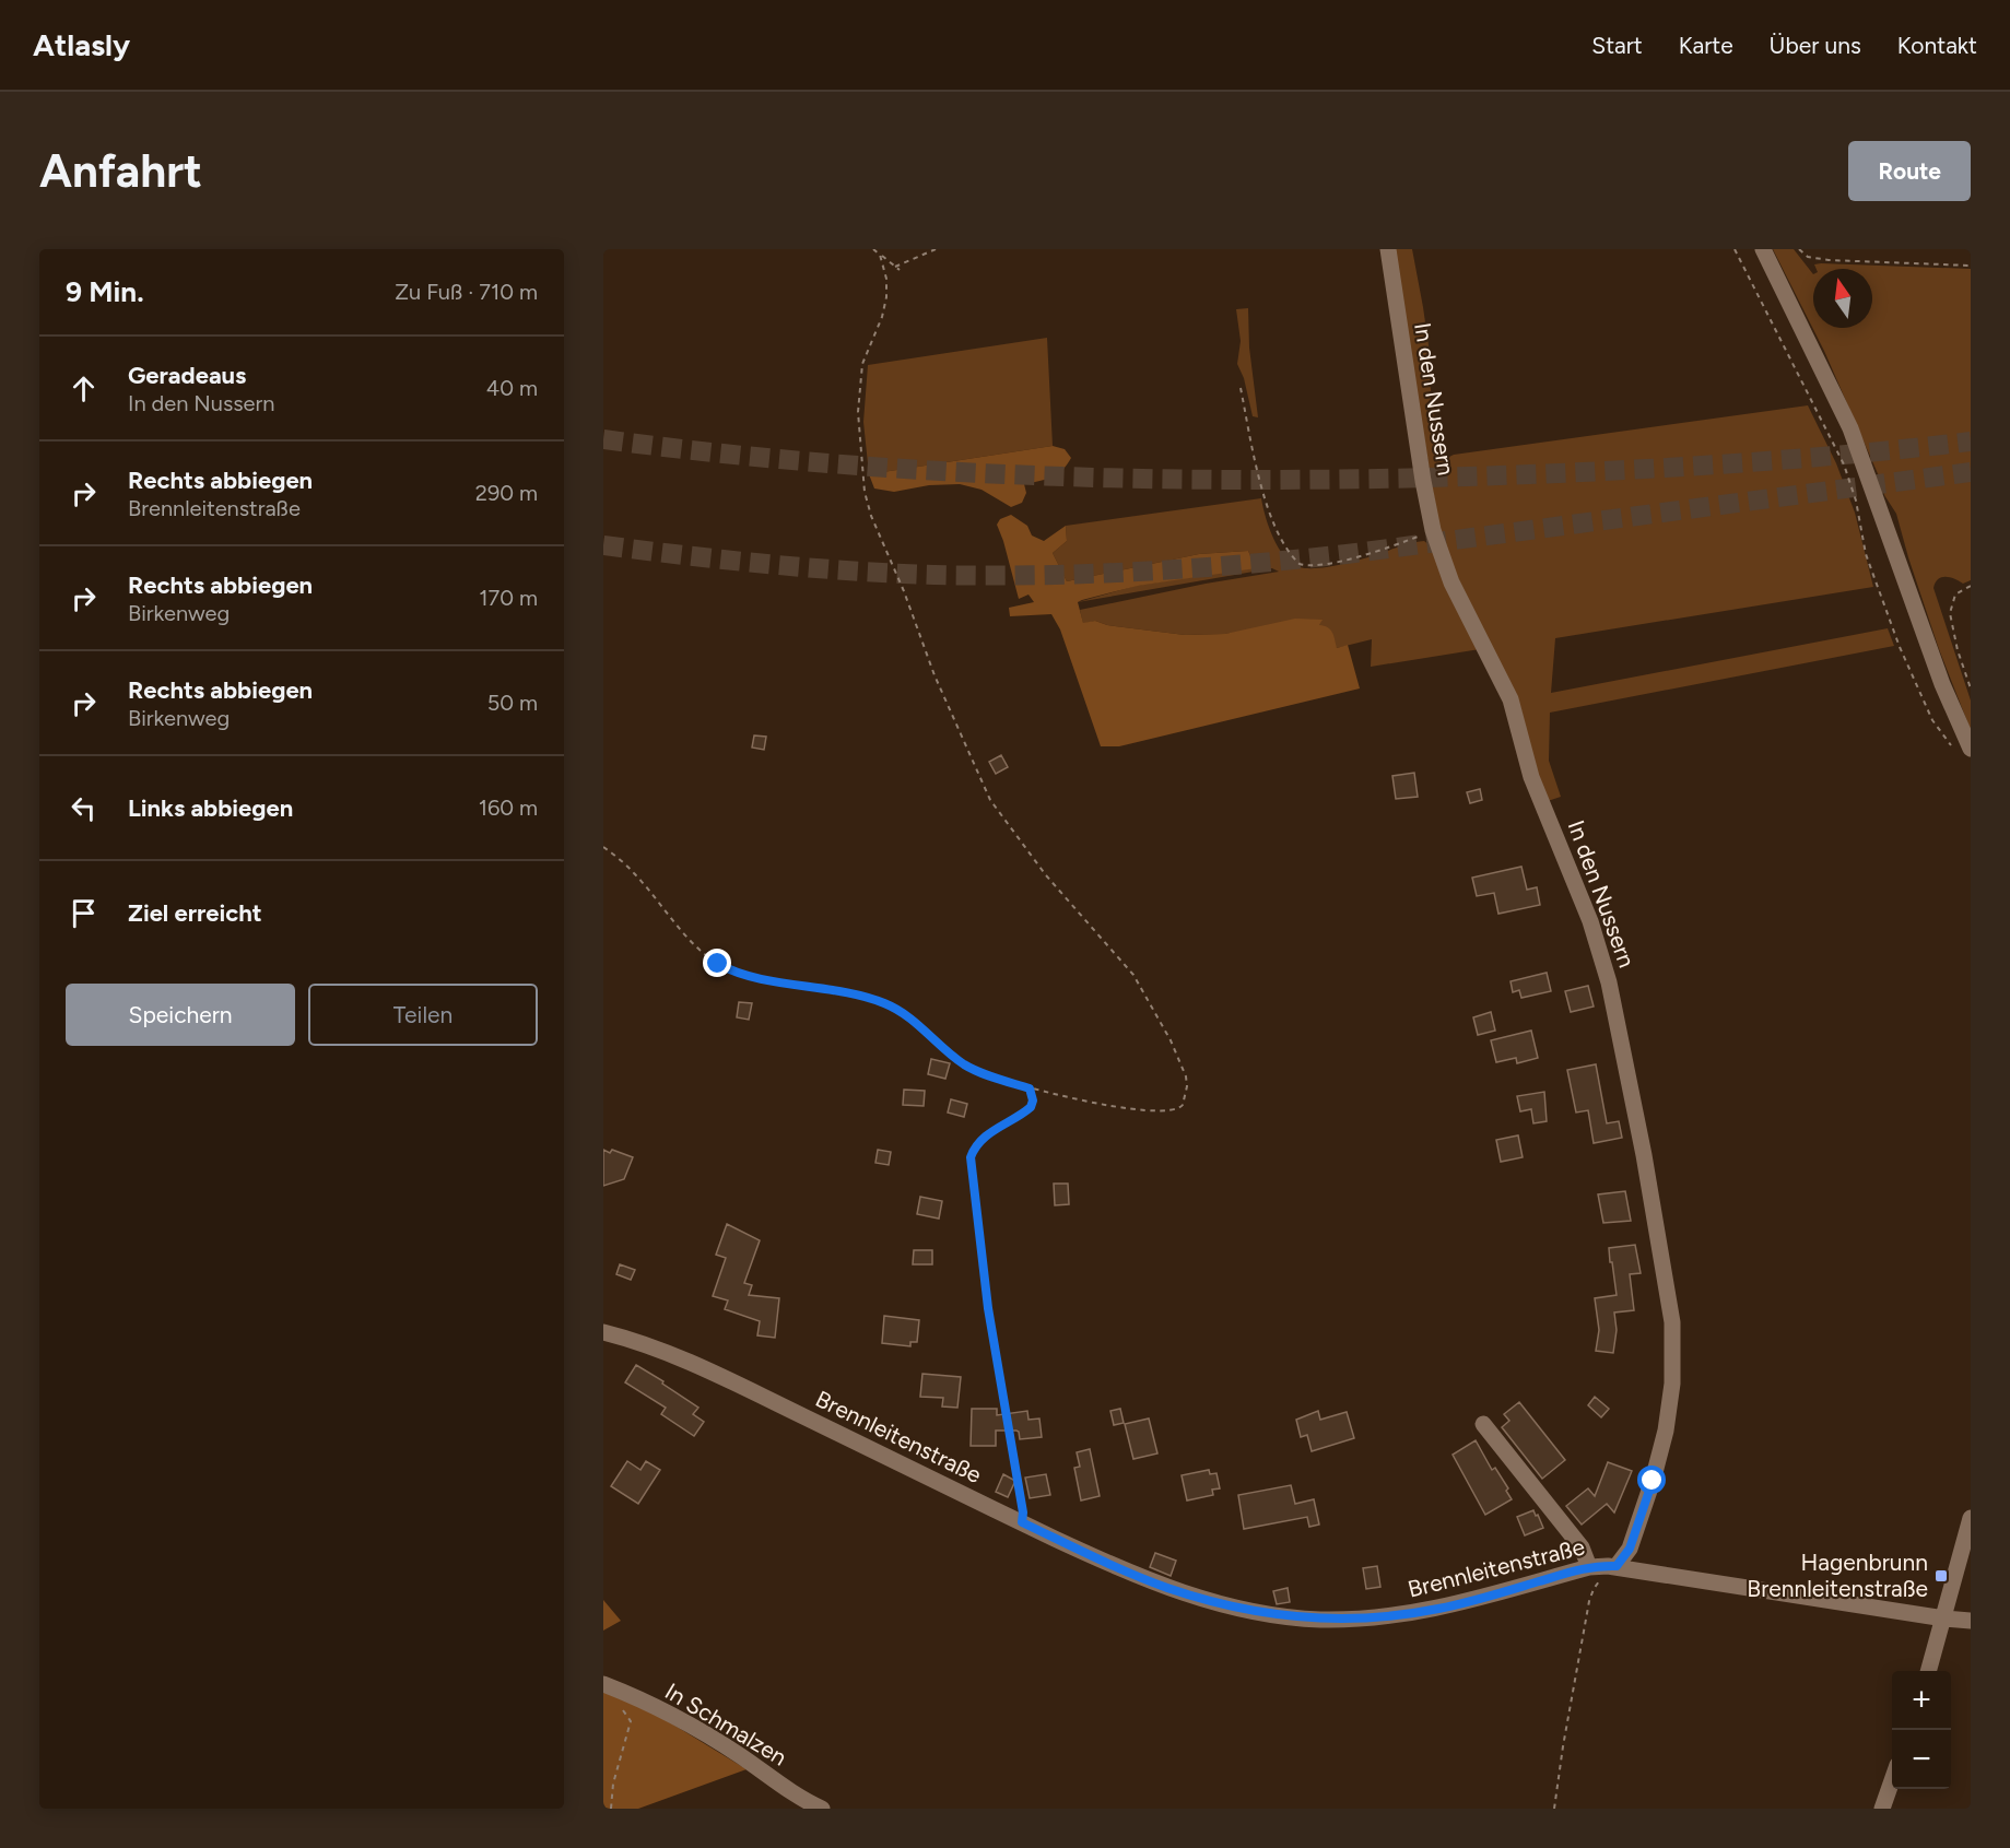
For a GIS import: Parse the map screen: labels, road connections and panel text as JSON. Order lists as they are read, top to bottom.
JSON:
{
  "streets": {
    "street": ["In den Nussern", "Brennleitenstraße", "In Schmalzen"]
  },
  "crossings": [
    ["In den Nussern", "Brennleitenstraße"]
  ],
  "places": {
    "transit": ["Hagenbrunn Brennleitenstraße"]
  },
  "north": "top",
  "page": {
    "header": "Atlasly",
    "nav": [
      "Start",
      "Karte",
      "Über uns",
      "Kontakt"
    ],
    "buttons": [
      "Route",
      ["Speichern", "Teilen"]
    ],
    "title": "Anfahrt",
    "heading": ["9 Min.", "Zu Fuß · 710 m"],
    "list": [
      ["Geradeaus", "In den Nussern", "40 m"],
      ["Rechts abbiegen", "Brennleitenstraße", "290 m"],
      ["Rechts abbiegen", "Birkenweg", "170 m"],
      ["Rechts abbiegen", "Birkenweg", "50 m"],
      ["Links abbiegen", "160 m"],
      "Ziel erreicht"
    ],
    "map_buttons": ["+", "−"]
  }
}
